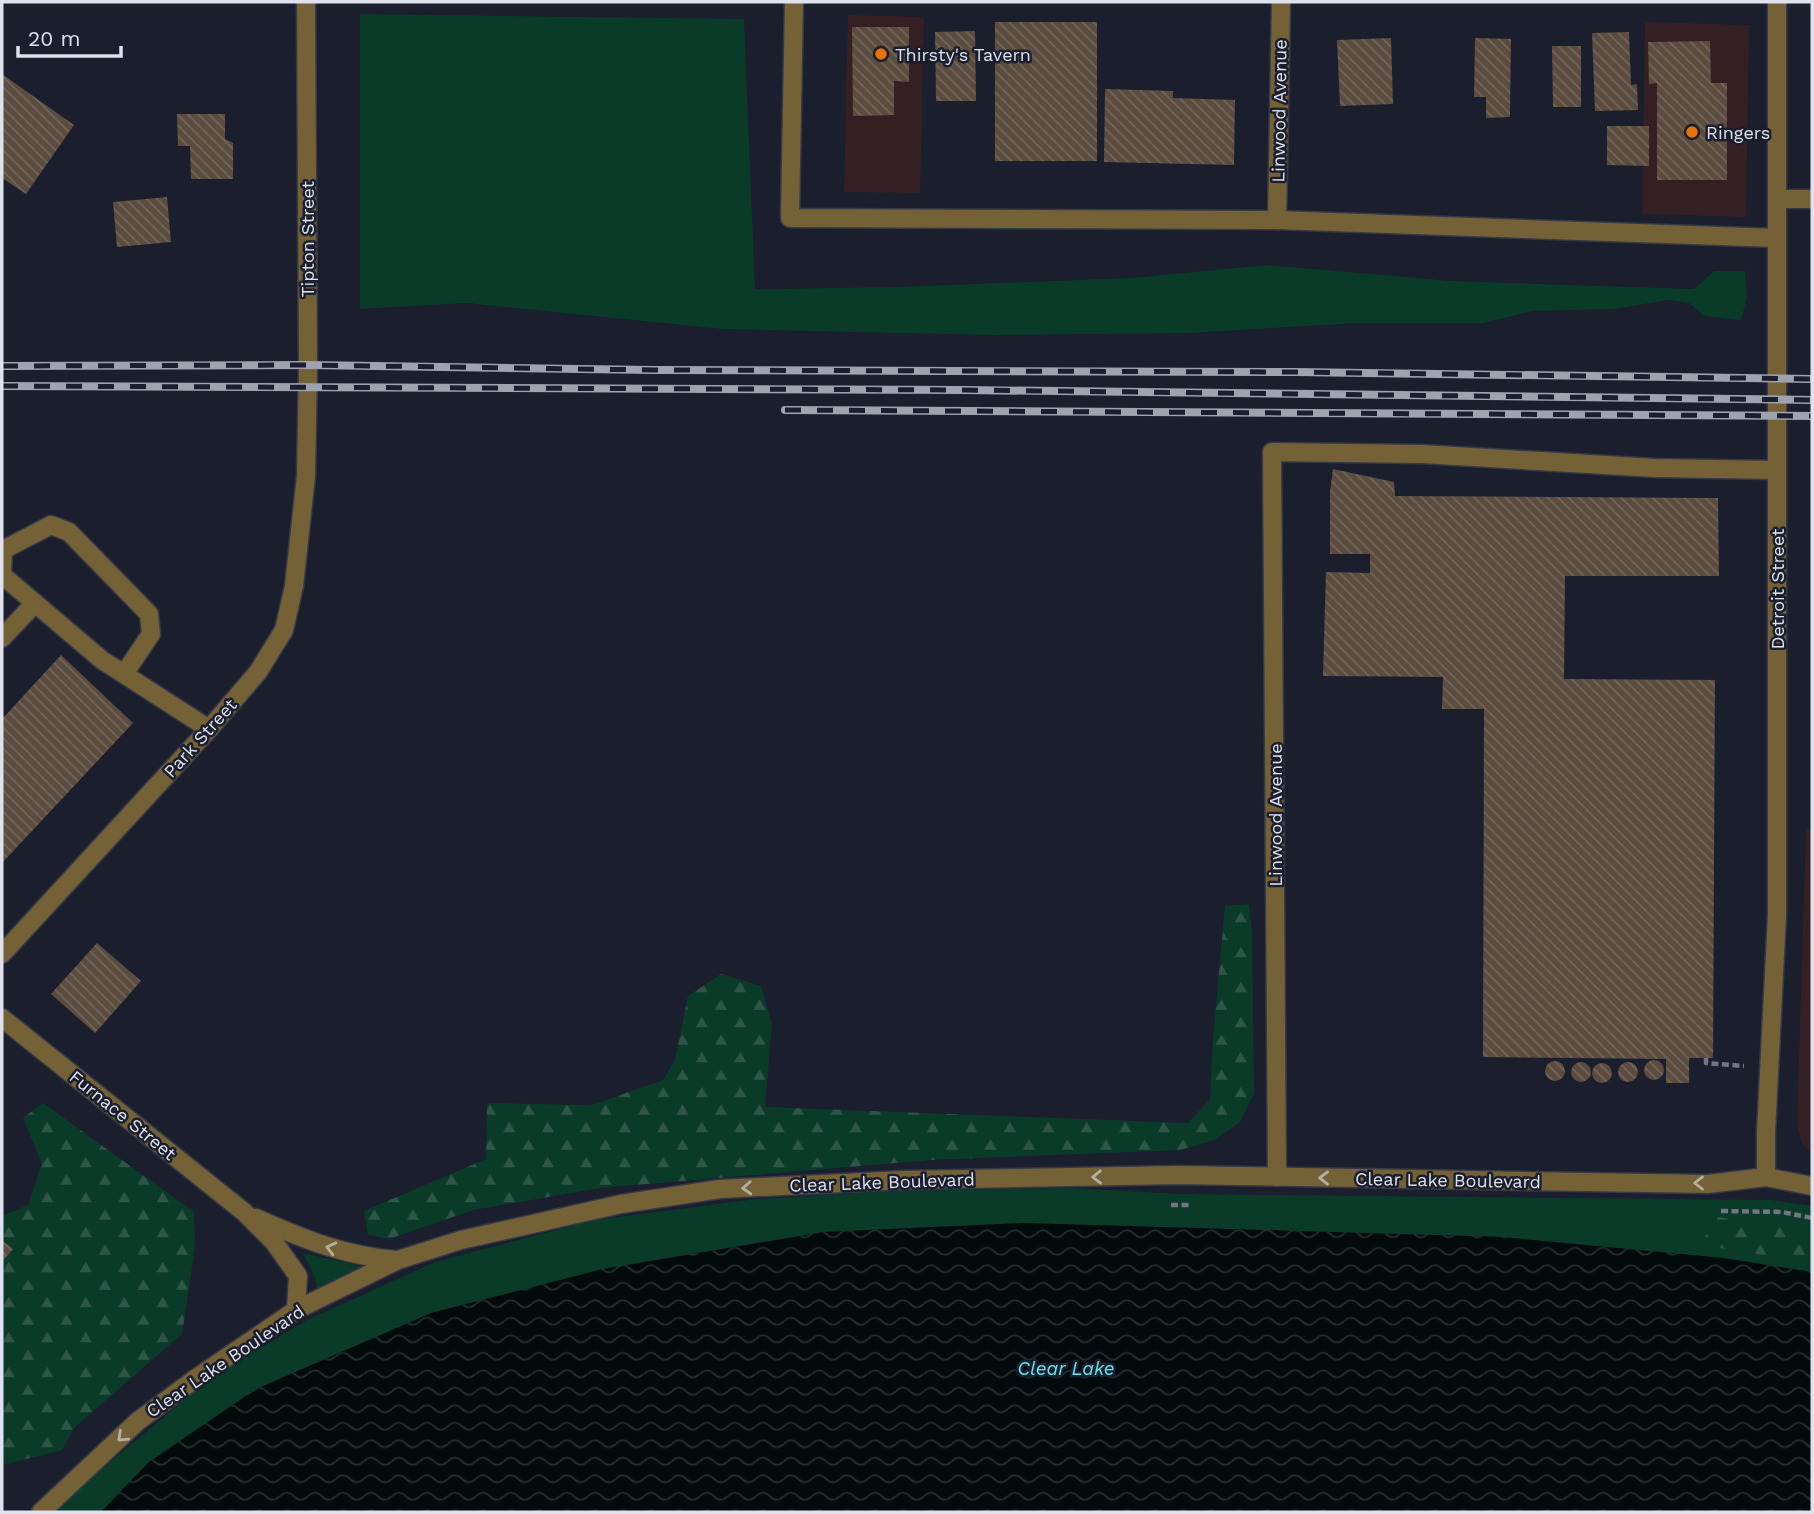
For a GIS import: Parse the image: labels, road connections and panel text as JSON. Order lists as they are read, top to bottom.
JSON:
{
  "streets": {
    "street": [
      "Linwood Avenue",
      "Tipton Street",
      "Detroit Street",
      "Park Street",
      "Furnace Street",
      "Clear Lake Boulevard"
    ]
  },
  "crossings": [
    ["Linwood Avenue", "Detroit Street"],
    ["Linwood Avenue", "Clear Lake Boulevard"],
    ["Tipton Street", "Park Street"],
    ["Detroit Street", "Clear Lake Boulevard"],
    ["Furnace Street", "Clear Lake Boulevard"]
  ],
  "one_way": ["Clear Lake Boulevard"],
  "water": ["Clear Lake"],
  "places": ["Thirsty's Tavern", "Ringers"],
  "scale_bar": "20 m"
}
